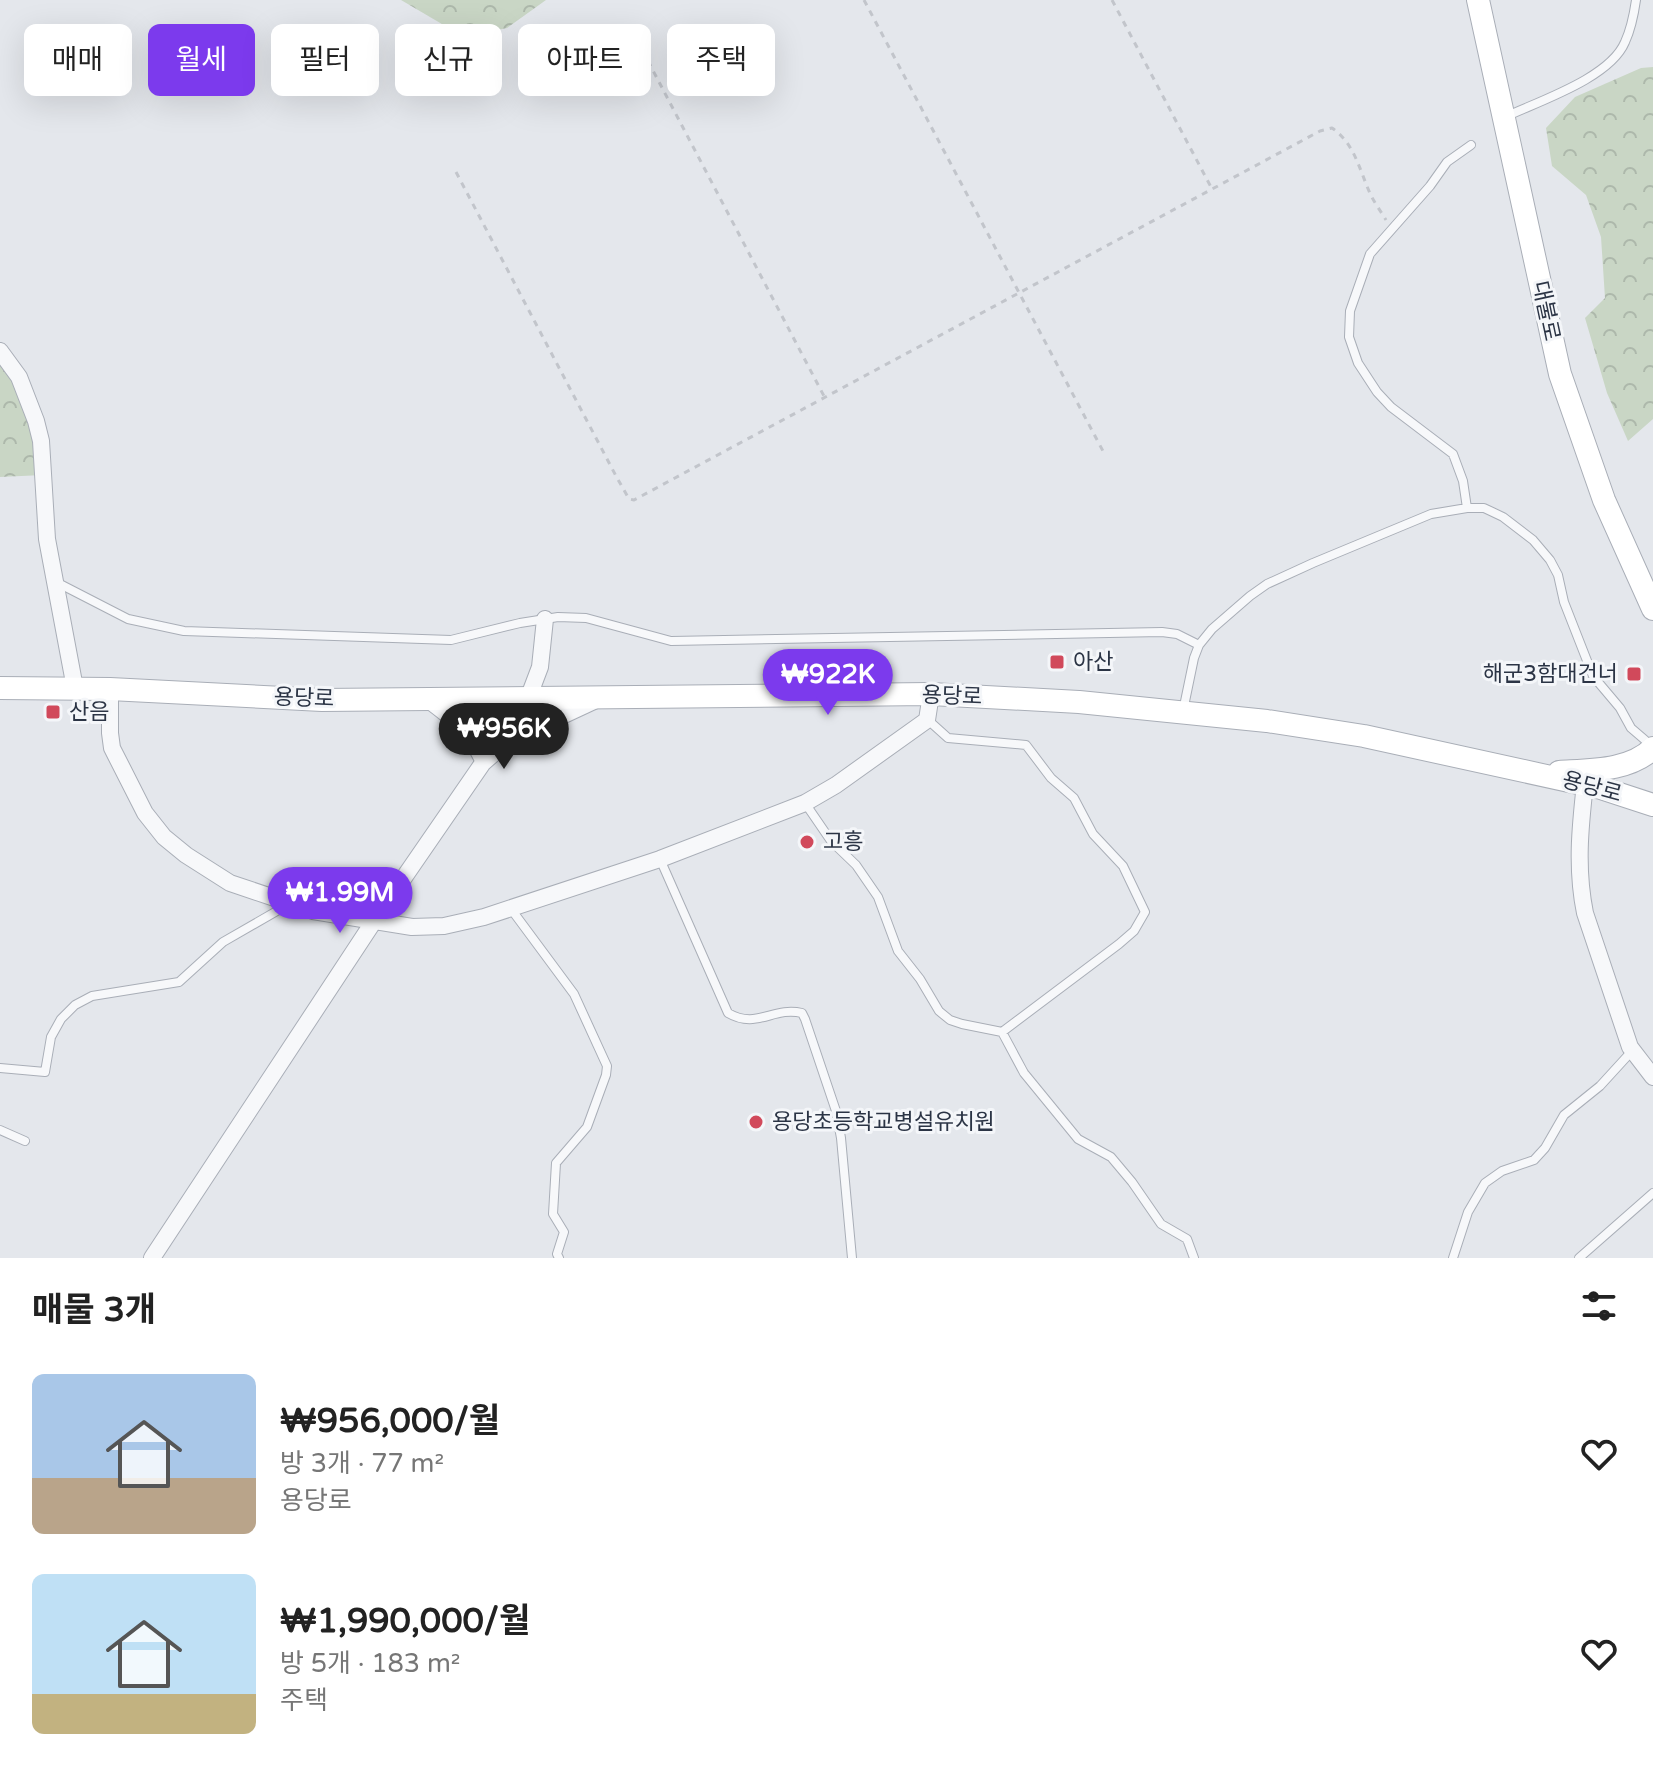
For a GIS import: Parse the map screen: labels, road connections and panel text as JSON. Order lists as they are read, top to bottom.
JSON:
{
  "streets": {
    "main road": ["대불로", "용당로"]
  },
  "places": {
    "transit": ["아산", "해군3함대건너", "산음"],
    "other": ["고흥", "용당초등학교병설유치원"]
  },
  "page": {
    "chip": [
      "매매",
      "월세",
      "필터",
      "신규",
      "아파트",
      "주택"
    ],
    "price": ["₩922K", "₩956K", "₩1.99M"],
    "heading": "매물 3개",
    "list": [
      {
        "name": "₩956,000/월",
        "note": "방 3개 · 77 m² · 용당로"
      },
      {
        "name": "₩1,990,000/월",
        "note": "방 5개 · 183 m² · 주택"
      }
    ]
  }
}
